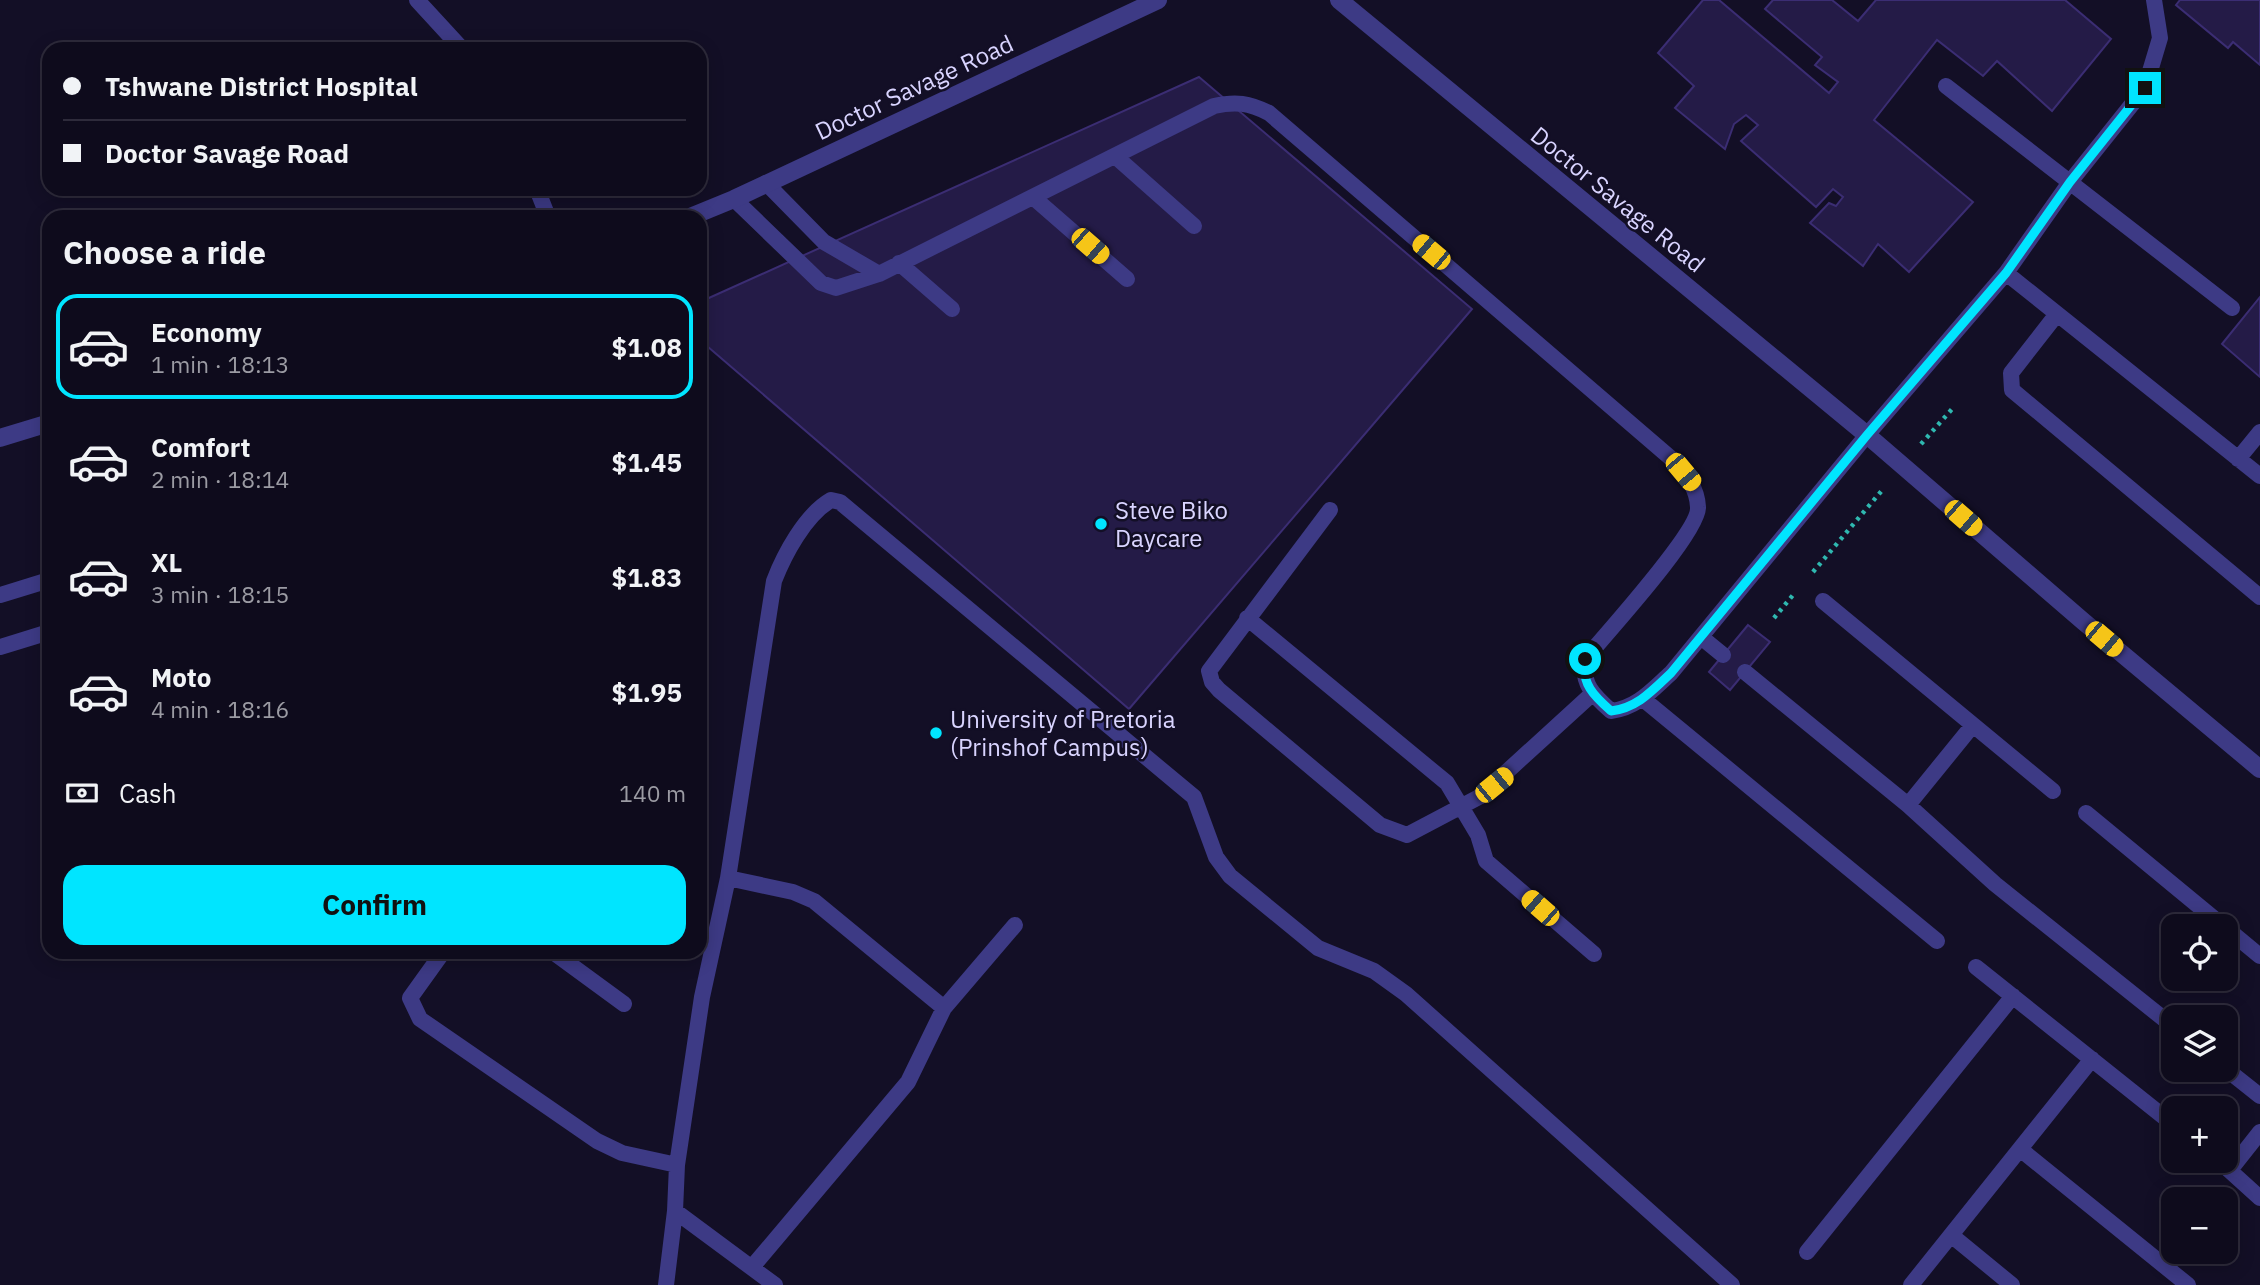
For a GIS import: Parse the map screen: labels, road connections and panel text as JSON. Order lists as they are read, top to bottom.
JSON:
{
  "streets": {
    "street": ["Doctor Savage Road"]
  },
  "places": ["Steve Biko Daycare", "University of Pretoria (Prinshof Campus)"],
  "page": {
    "banner": ["Tshwane District Hospital", "Doctor Savage Road"],
    "heading": "Choose a ride",
    "list": [
      {
        "name": "Economy",
        "note": "1 min · 18:13",
        "value": "$1.08"
      },
      {
        "name": "Comfort",
        "note": "2 min · 18:14",
        "value": "$1.45"
      },
      {
        "name": "XL",
        "note": "3 min · 18:15",
        "value": "$1.83"
      },
      {
        "name": "Moto",
        "note": "4 min · 18:16",
        "value": "$1.95"
      }
    ],
    "pay": ["Cash", "140 m"],
    "buttons": "Confirm",
    "map_buttons": ["+", "−"]
  }
}
